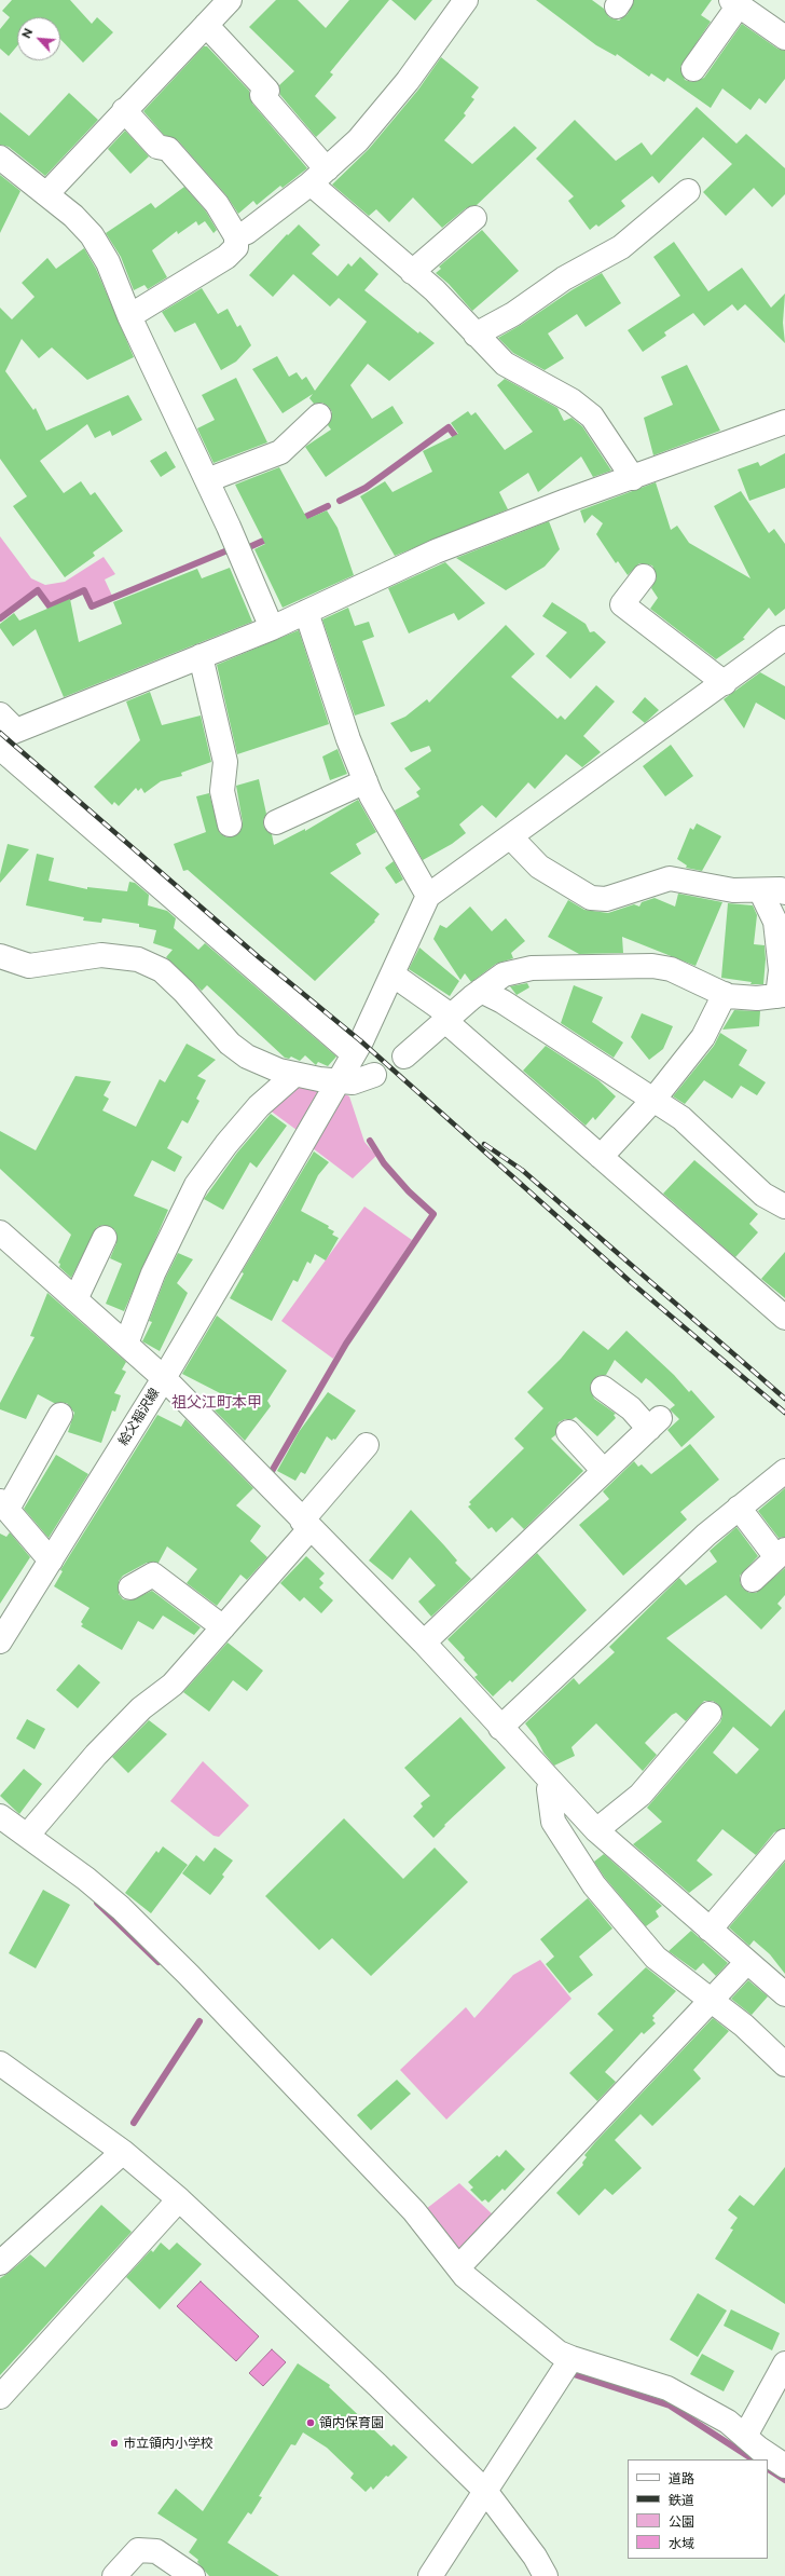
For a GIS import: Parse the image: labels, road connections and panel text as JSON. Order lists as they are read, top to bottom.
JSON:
{
  "streets": {
    "street": ["給父稲沢線"]
  },
  "districts": ["祖父江町本甲"],
  "places": ["領内保育園", "市立領内小学校"],
  "legend": [
    "道路",
    "鉄道",
    "公園",
    "水域"
  ],
  "north": "top left"
}
